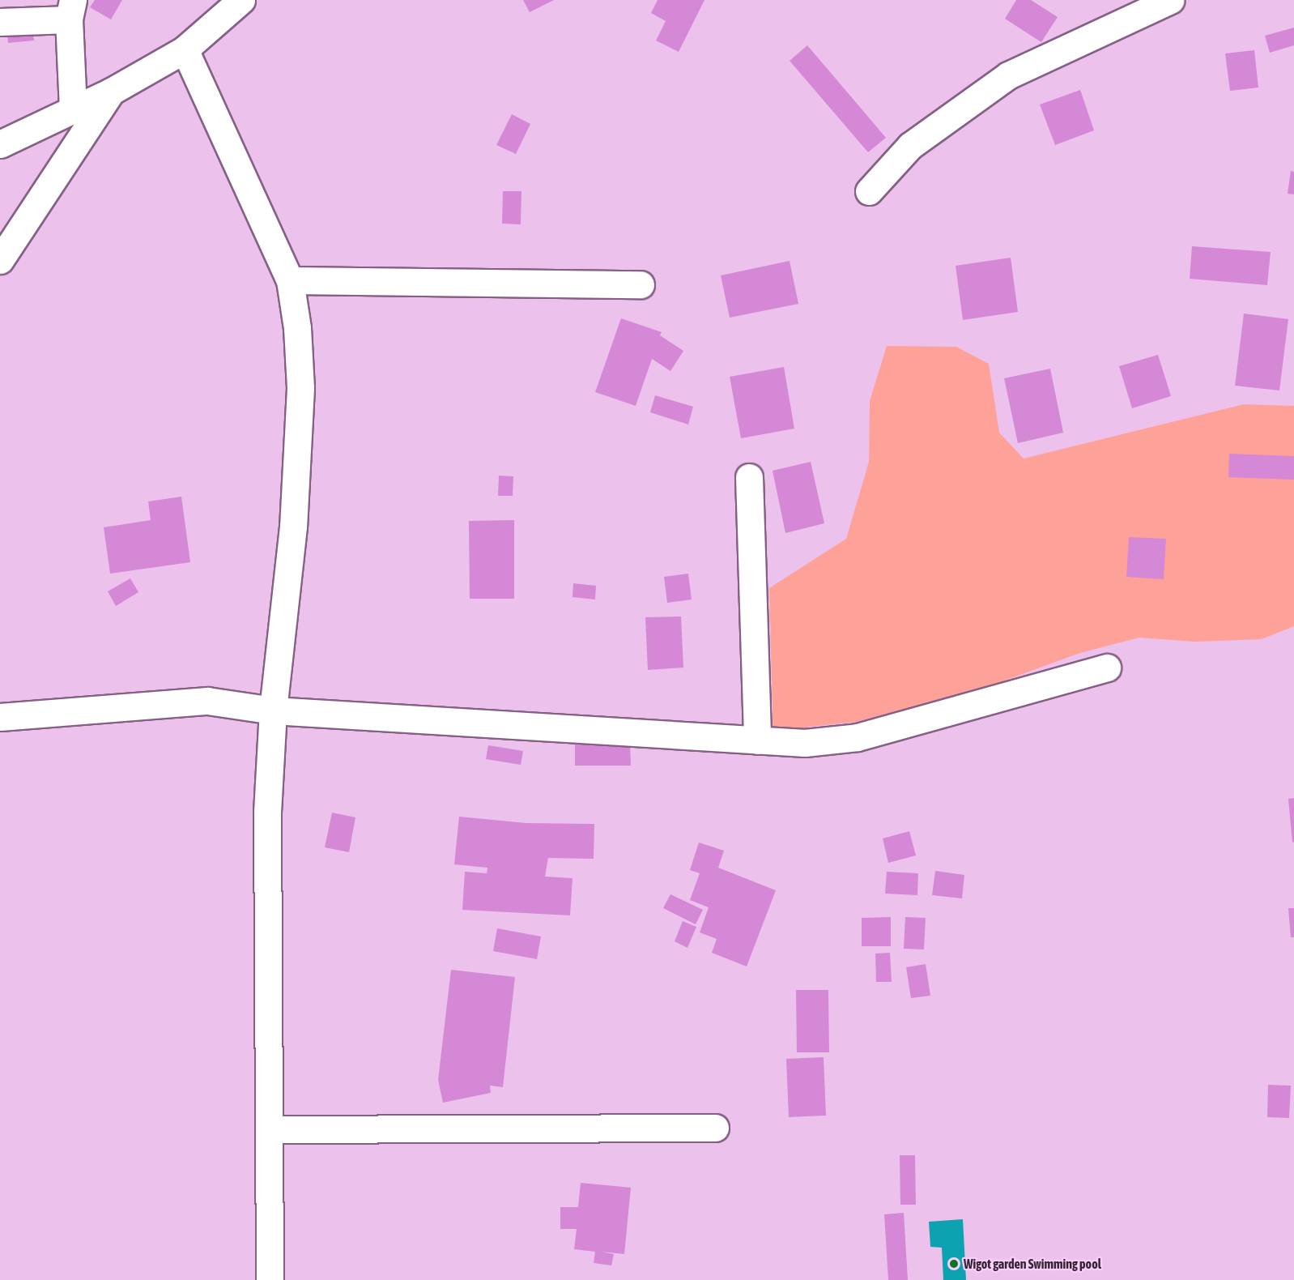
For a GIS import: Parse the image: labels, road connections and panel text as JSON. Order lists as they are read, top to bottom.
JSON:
{
  "places": ["Wigot garden Swimming pool"]
}
